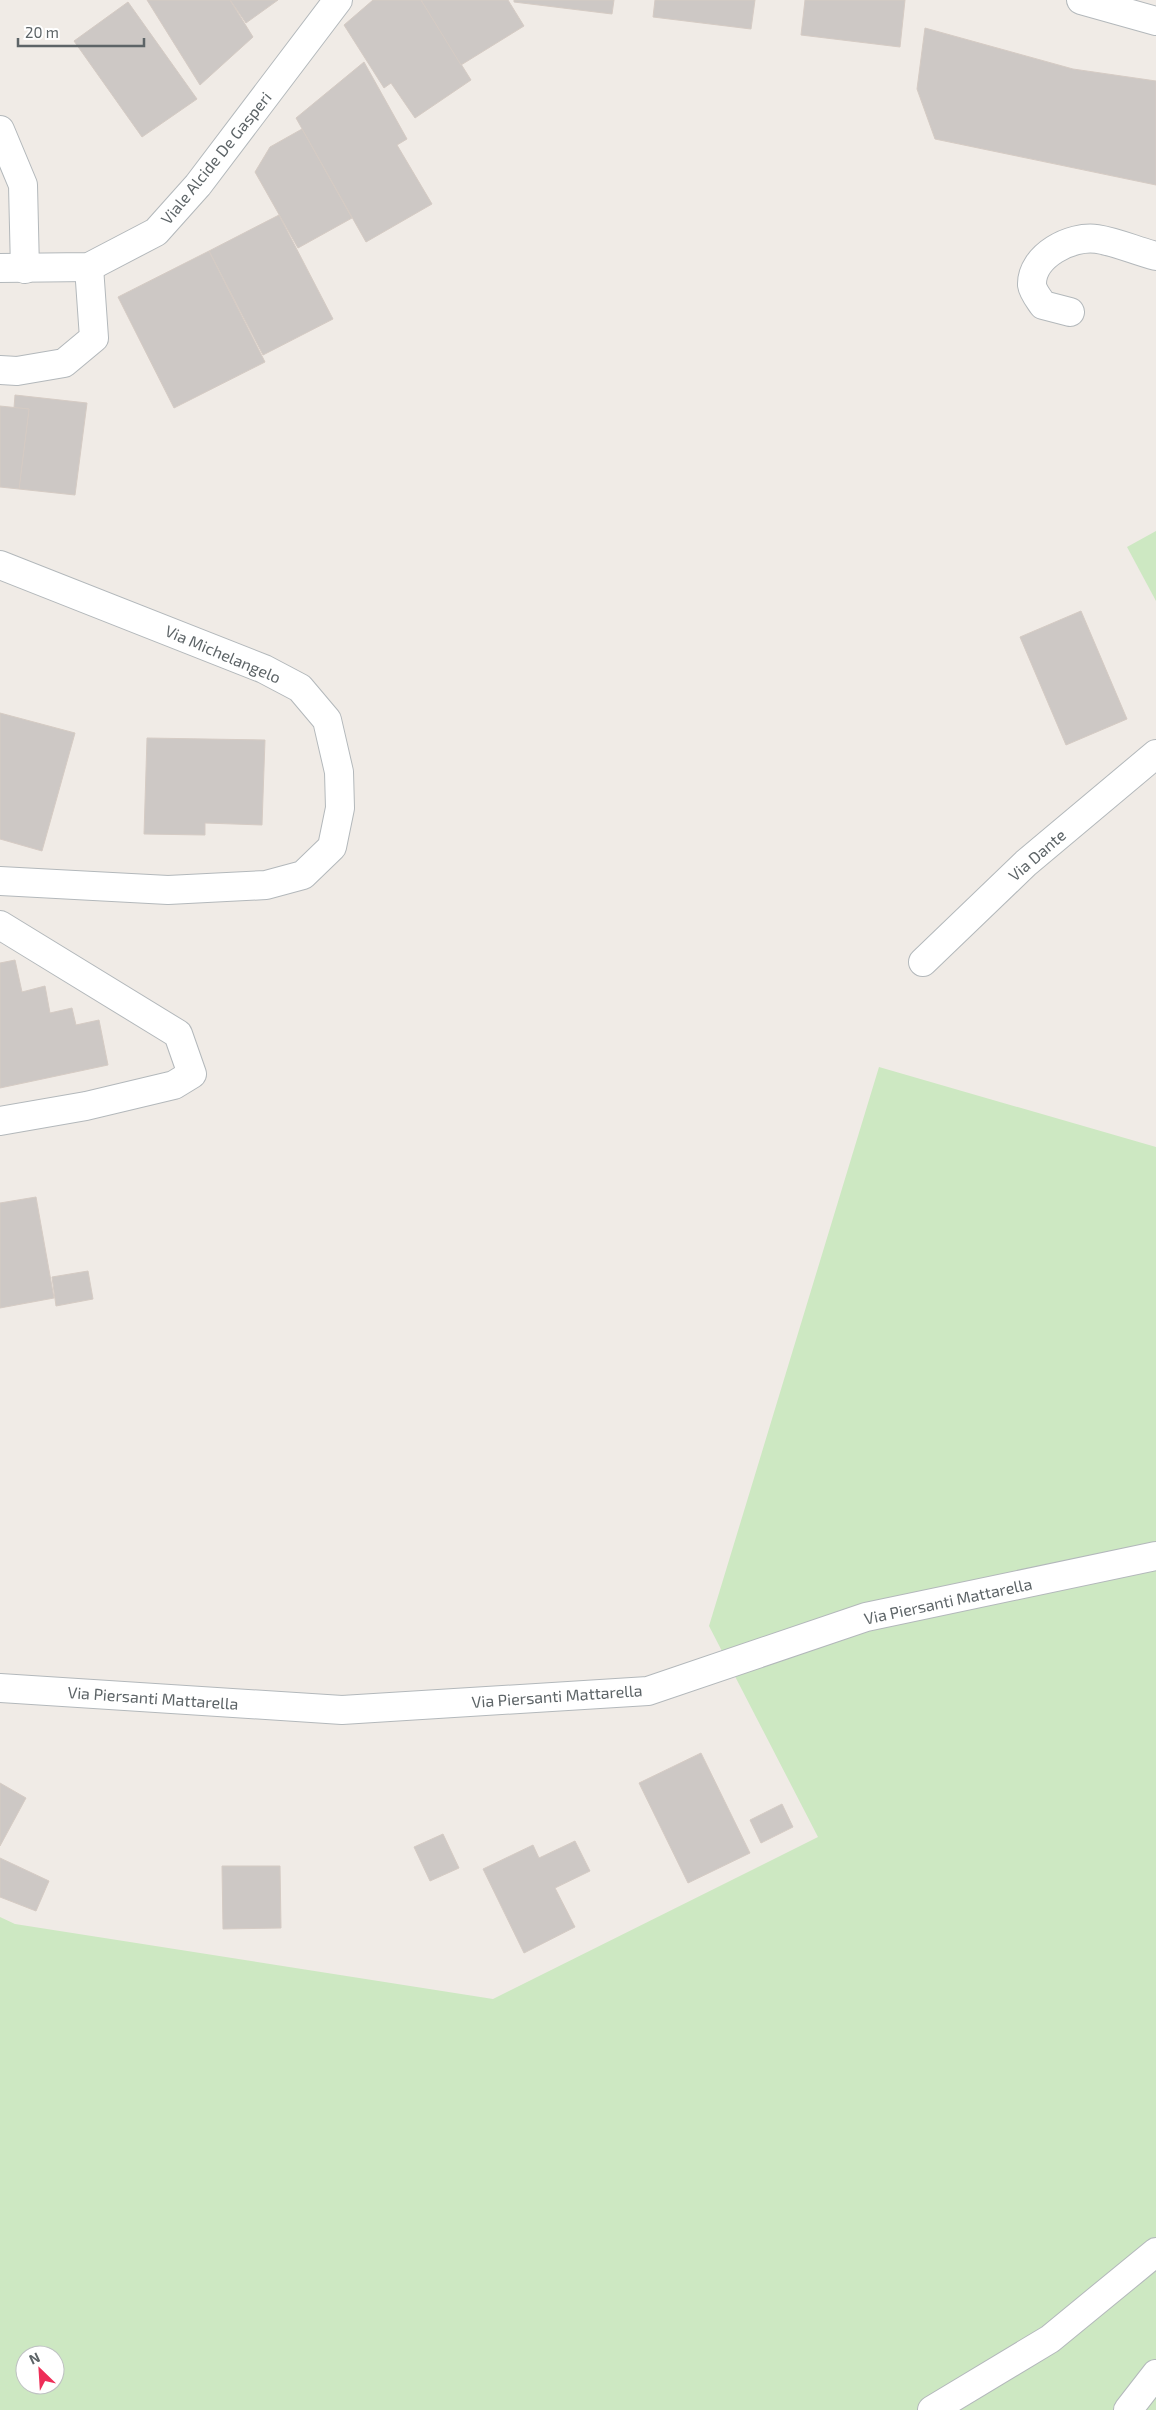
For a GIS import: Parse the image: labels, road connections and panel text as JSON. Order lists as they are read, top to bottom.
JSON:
{
  "streets": {
    "street": [
      "Viale Alcide De Gasperi",
      "Via Michelangelo",
      "Via Dante",
      "Via Piersanti Mattarella"
    ]
  },
  "scale_bar": "20 m",
  "north": "top left"
}
